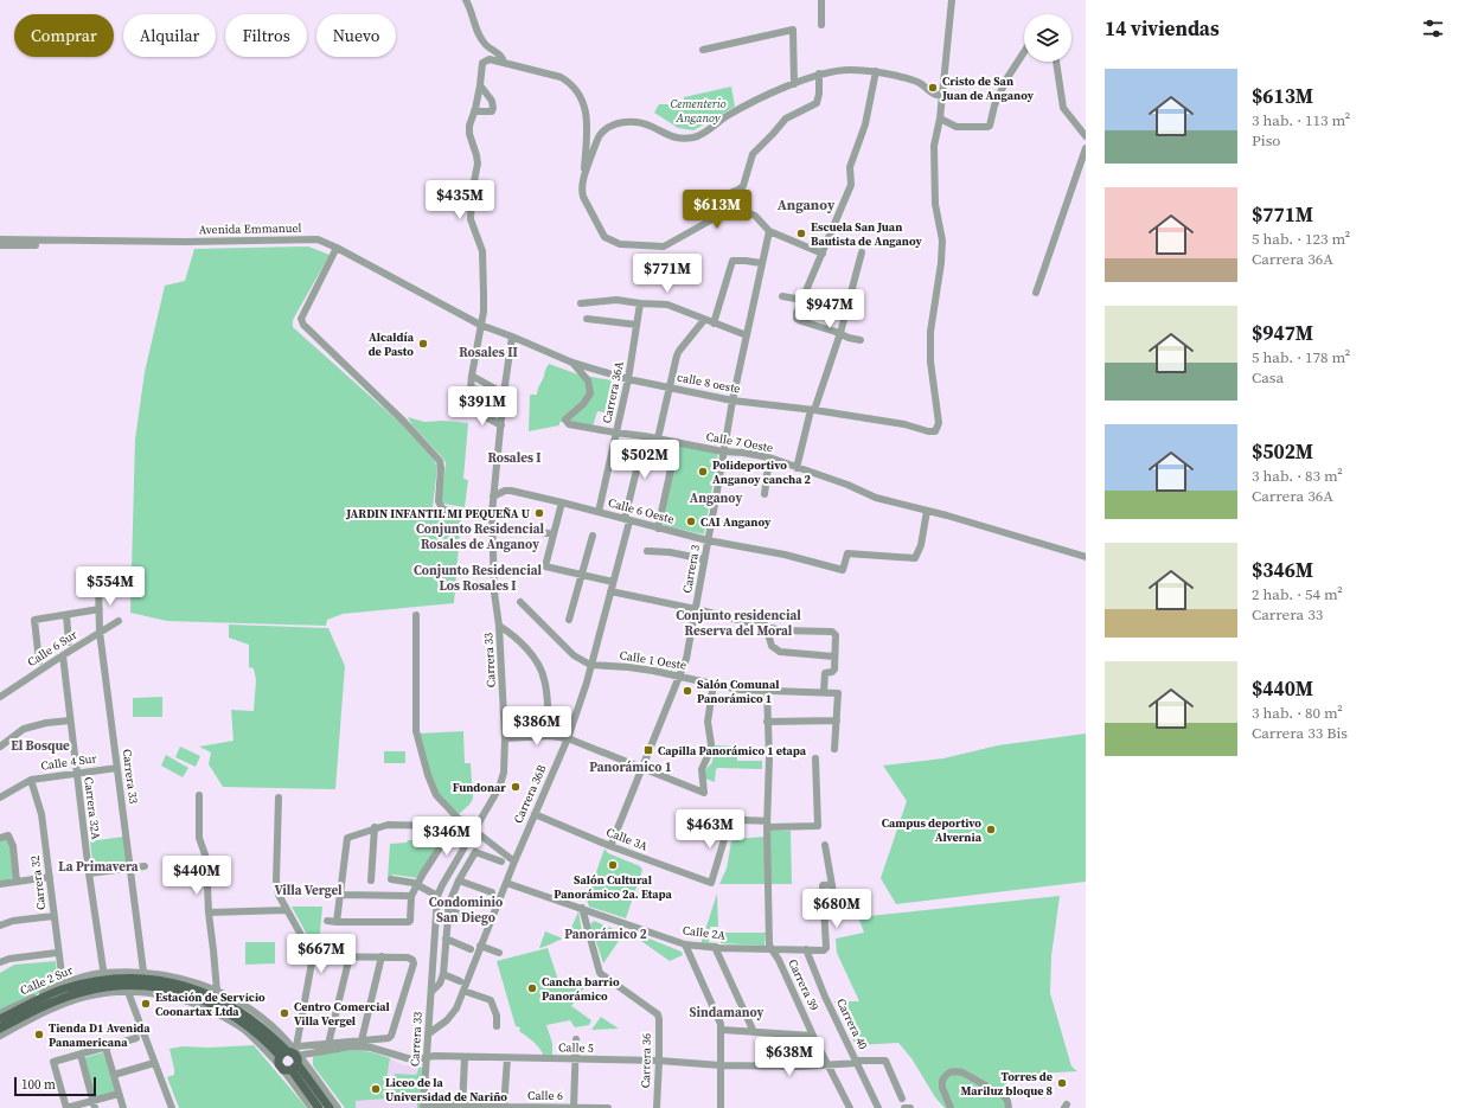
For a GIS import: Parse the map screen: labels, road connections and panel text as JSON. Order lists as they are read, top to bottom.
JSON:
{
  "streets": {
    "street": [
      "Avenida Emmanuel",
      "calle 8 oeste",
      "Carrera 36A",
      "Calle 7 Oeste",
      "Calle 6 Oeste",
      "Carrera 3",
      "Calle 6 Sur",
      "Carrera 33",
      "Calle 1 Oeste",
      "Calle 4 Sur",
      "Carrera 36B",
      "Carrera 32A",
      "Calle 3A",
      "Carrera 32",
      "Calle 2A",
      "Calle 2 Sur",
      "Carrera 39",
      "Carrera 40",
      "Calle 5",
      "Carrera 36",
      "Calle 6"
    ]
  },
  "crossings": [
    ["Avenida Emmanuel", "calle 8 oeste"],
    ["calle 8 oeste", "Carrera 36A"],
    ["calle 8 oeste", "Calle 7 Oeste"],
    ["calle 8 oeste", "Carrera 3"],
    ["calle 8 oeste", "Carrera 33"],
    ["Carrera 36A", "Calle 7 Oeste"],
    ["Carrera 36A", "Calle 6 Oeste"],
    ["Calle 7 Oeste", "Calle 6 Oeste"],
    ["Calle 7 Oeste", "Carrera 3"],
    ["Calle 7 Oeste", "Carrera 36B"],
    ["Calle 6 Oeste", "Carrera 3"],
    ["Calle 6 Oeste", "Carrera 33"],
    ["Calle 6 Oeste", "Carrera 36B"],
    ["Carrera 3", "Calle 1 Oeste"],
    ["Carrera 3", "Calle 3A"],
    ["Calle 6 Sur", "Carrera 33"],
    ["Calle 6 Sur", "Carrera 32A"],
    ["Carrera 33", "Calle 4 Sur"],
    ["Carrera 33", "Carrera 36B"],
    ["Carrera 33", "Calle 5"],
    ["Carrera 33", "Calle 6"],
    ["Calle 1 Oeste", "Carrera 36B"],
    ["Calle 4 Sur", "Carrera 32A"],
    ["Calle 4 Sur", "Carrera 32"],
    ["Carrera 36B", "Calle 3A"],
    ["Carrera 36B", "Calle 2A"],
    ["Carrera 32A", "Calle 2 Sur"],
    ["Carrera 32", "Calle 2 Sur"],
    ["Calle 2A", "Carrera 39"],
    ["Calle 2A", "Carrera 40"],
    ["Calle 2A", "Carrera 36"],
    ["Carrera 39", "Calle 5"],
    ["Carrera 40", "Calle 5"],
    ["Calle 5", "Carrera 36"]
  ],
  "districts": [
    "Anganoy",
    "Rosales II",
    "Rosales I",
    "Anganoy",
    "Conjunto Residencial Rosales de Anganoy",
    "Conjunto Residencial Los Rosales I",
    "Conjunto residencial Reserva del Moral",
    "El Bosque",
    "Panorámico 1",
    "La Primavera",
    "Villa Vergel",
    "Condominio San Diego",
    "Panorámico 2",
    "Sindamanoy"
  ],
  "parks": ["Cementerio Anganoy"],
  "places": {
    "other": [
      "Cristo de San Juan de Anganoy",
      "Escuela San Juan Bautista de Anganoy",
      "Alcaldía de Pasto",
      "Polideportivo Anganoy cancha 2",
      "JARDIN INFANTIL MI PEQUEÑA U",
      "CAI Anganoy",
      "Salón Comunal Panorámico 1",
      "Fundonar",
      "Campus deportivo Alvernia",
      "Salón Cultural Panorámico 2a. Etapa",
      "Cancha barrio Panorámico",
      "Estación de Servicio Coonartax Ltda",
      "Centro Comercial Villa Vergel",
      "Tienda D1 Avenida Panamericana",
      "Torres de Mariluz bloque 8",
      "Liceo de la Universidad de Nariño"
    ],
    "transit": ["Capilla Panorámico 1 etapa"]
  },
  "scale_bar": "100 m",
  "page": {
    "heading": "14 viviendas",
    "chip": [
      "Comprar",
      "Alquilar",
      "Filtros",
      "Nuevo"
    ],
    "list": [
      {
        "name": "$613M",
        "note": "3 hab. · 113 m² · Piso"
      },
      {
        "name": "$771M",
        "note": "5 hab. · 123 m² · Carrera 36A"
      },
      {
        "name": "$947M",
        "note": "5 hab. · 178 m² · Casa"
      },
      {
        "name": "$502M",
        "note": "3 hab. · 83 m² · Carrera 36A"
      },
      {
        "name": "$346M",
        "note": "2 hab. · 54 m² · Carrera 33"
      },
      {
        "name": "$440M",
        "note": "3 hab. · 80 m² · Carrera 33 Bis"
      }
    ],
    "price": [
      "$435M",
      "$613M",
      "$771M",
      "$947M",
      "$391M",
      "$502M",
      "$554M",
      "$386M",
      "$463M",
      "$346M",
      "$440M",
      "$680M",
      "$667M",
      "$638M"
    ],
    "scale": "100 m"
  }
}
